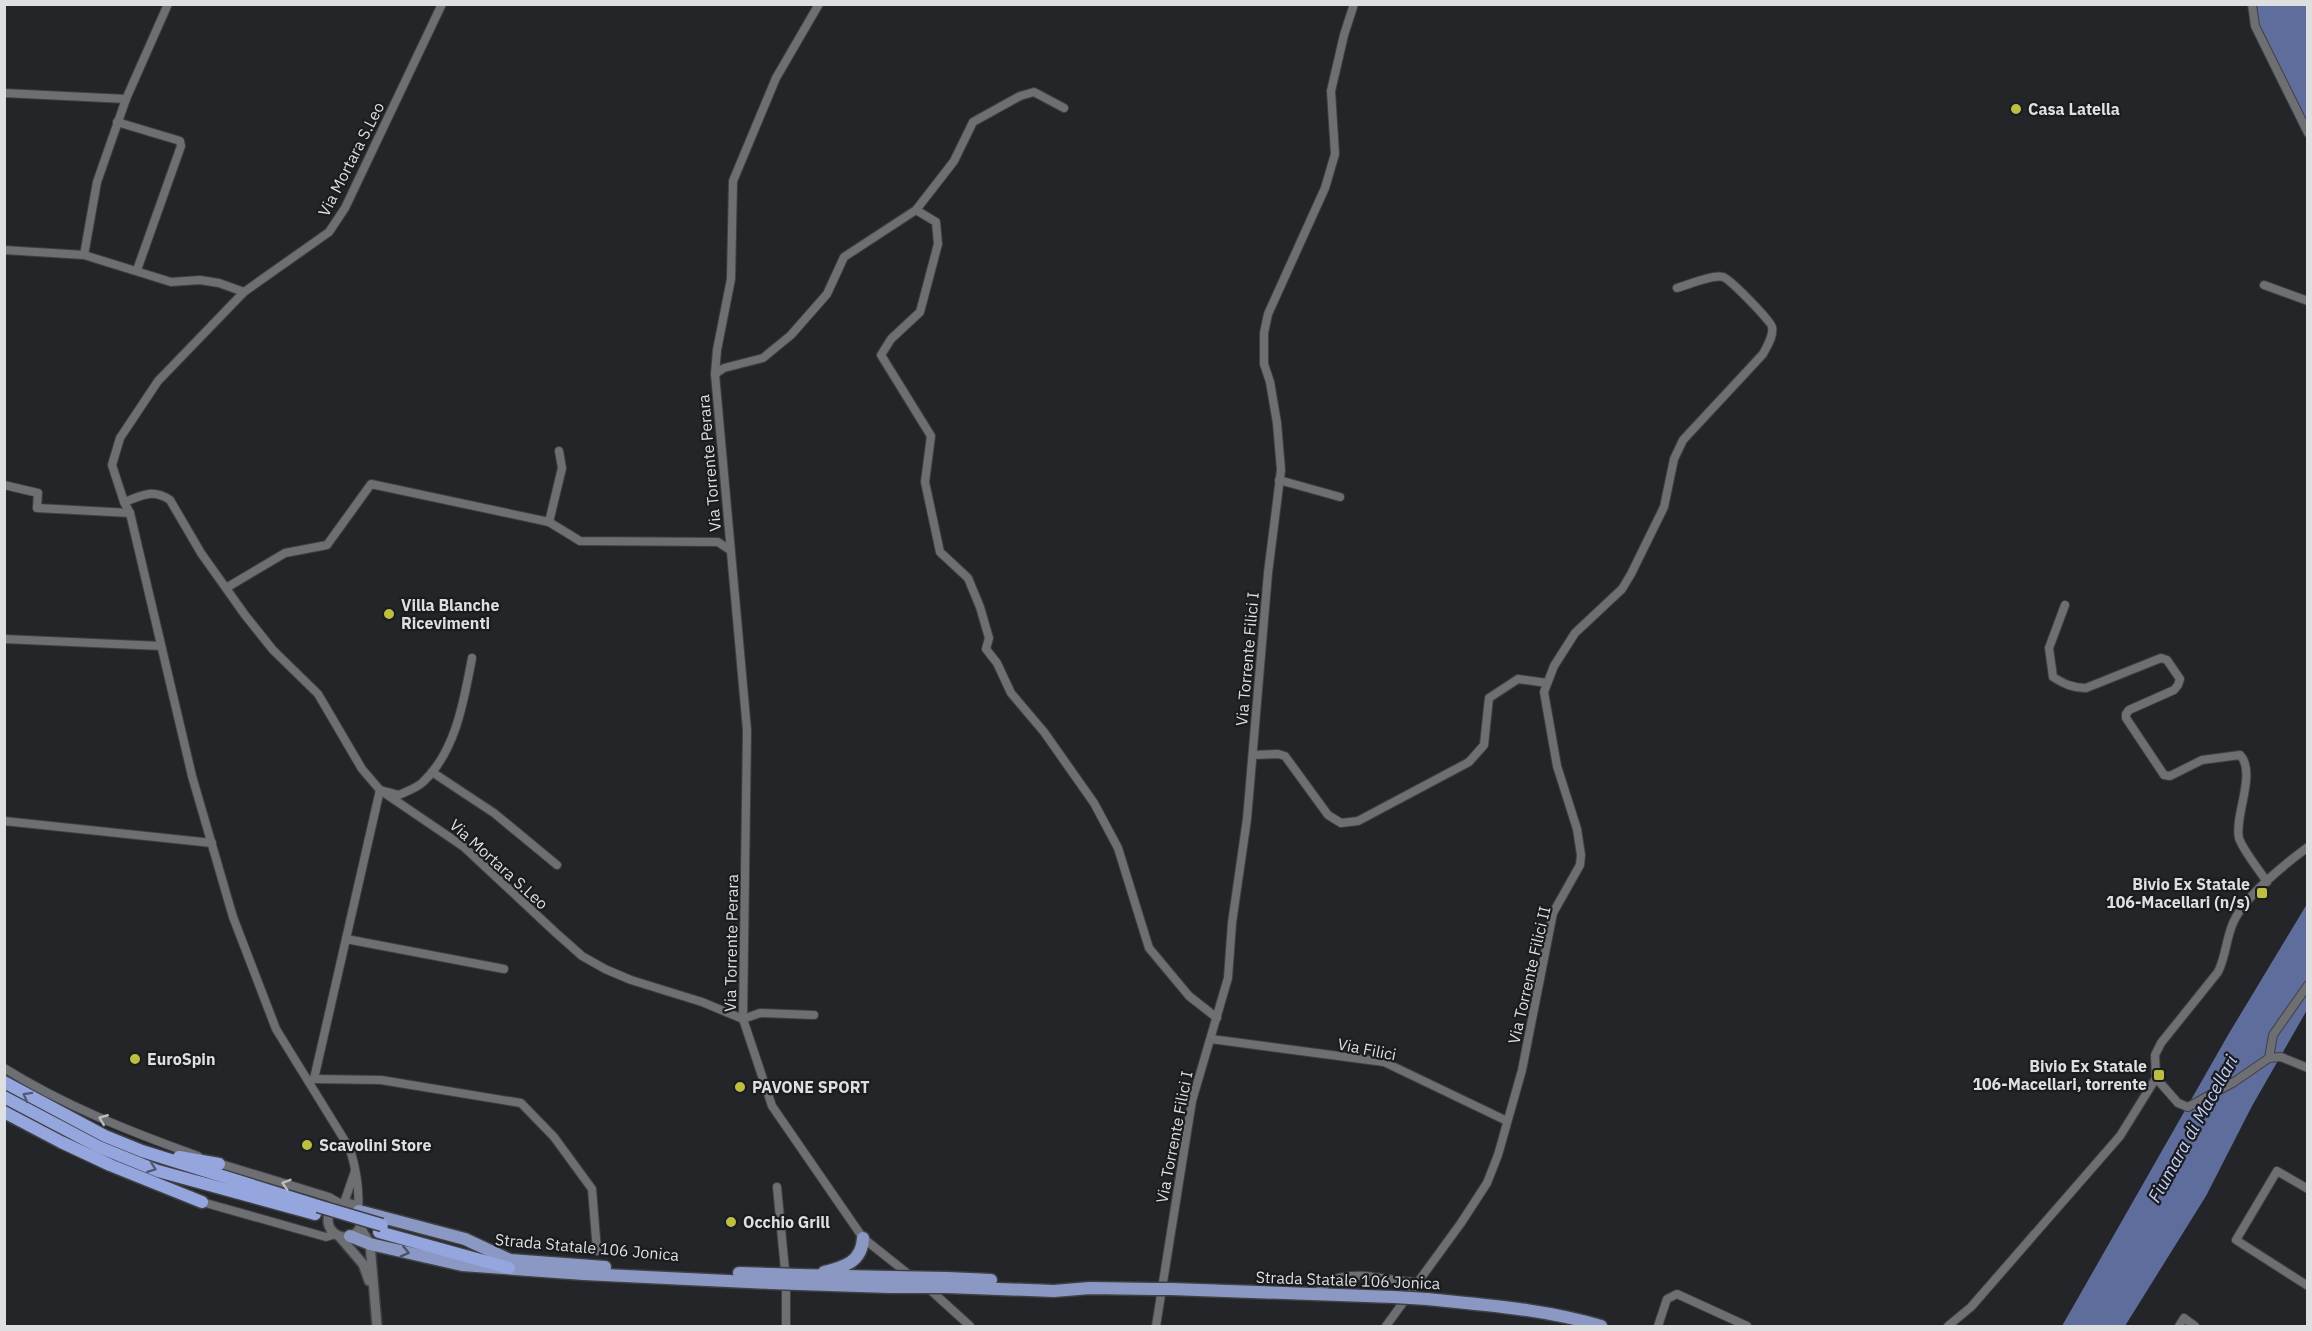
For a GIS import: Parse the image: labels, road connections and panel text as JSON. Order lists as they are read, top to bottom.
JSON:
{
  "streets": {
    "highway": ["Strada Statale 106 Jonica"],
    "street": [
      "Via Mortara S.Leo",
      "Via Torrente Perara",
      "Via Torrente Filici I",
      "Via Torrente Filici II",
      "Via Filici"
    ]
  },
  "crossings": [
    ["Via Mortara S.Leo", "Via Torrente Perara"],
    ["Via Torrente Filici I", "Via Filici"],
    ["Via Torrente Filici II", "Via Filici"]
  ],
  "water": ["Fiumara di Macellari"],
  "places": {
    "other": [
      "Casa Latella",
      "Villa Blanche Ricevimenti",
      "EuroSpin",
      "PAVONE SPORT",
      "Scavolini Store",
      "Occhio Grill"
    ],
    "transit": ["Bivio Ex Statale 106-Macellari (n/s)", "Bivio Ex Statale 106-Macellari, torrente"]
  }
}
